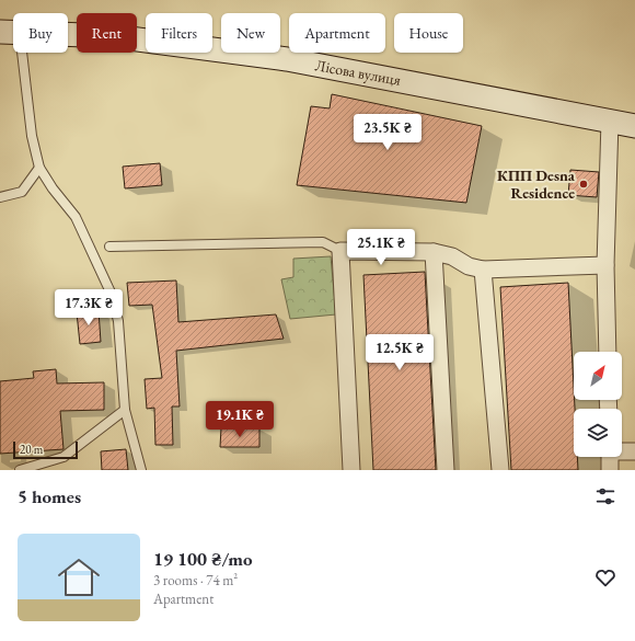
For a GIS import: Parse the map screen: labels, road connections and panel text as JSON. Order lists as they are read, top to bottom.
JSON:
{
  "streets": {
    "main road": ["Лісова вулиця"]
  },
  "places": ["КПП Desna Residence"],
  "scale_bar": "20 m",
  "north": "top right",
  "page": {
    "chip": [
      "Buy",
      "Rent",
      "Filters",
      "New",
      "Apartment",
      "House"
    ],
    "price": [
      "23.5K ₴",
      "25.1K ₴",
      "17.3K ₴",
      "12.5K ₴",
      "19.1K ₴"
    ],
    "scale": "20 m",
    "heading": "5 homes",
    "list": [
      {
        "name": "19 100 ₴/mo",
        "note": "3 rooms · 74 m² · Apartment"
      }
    ]
  }
}
